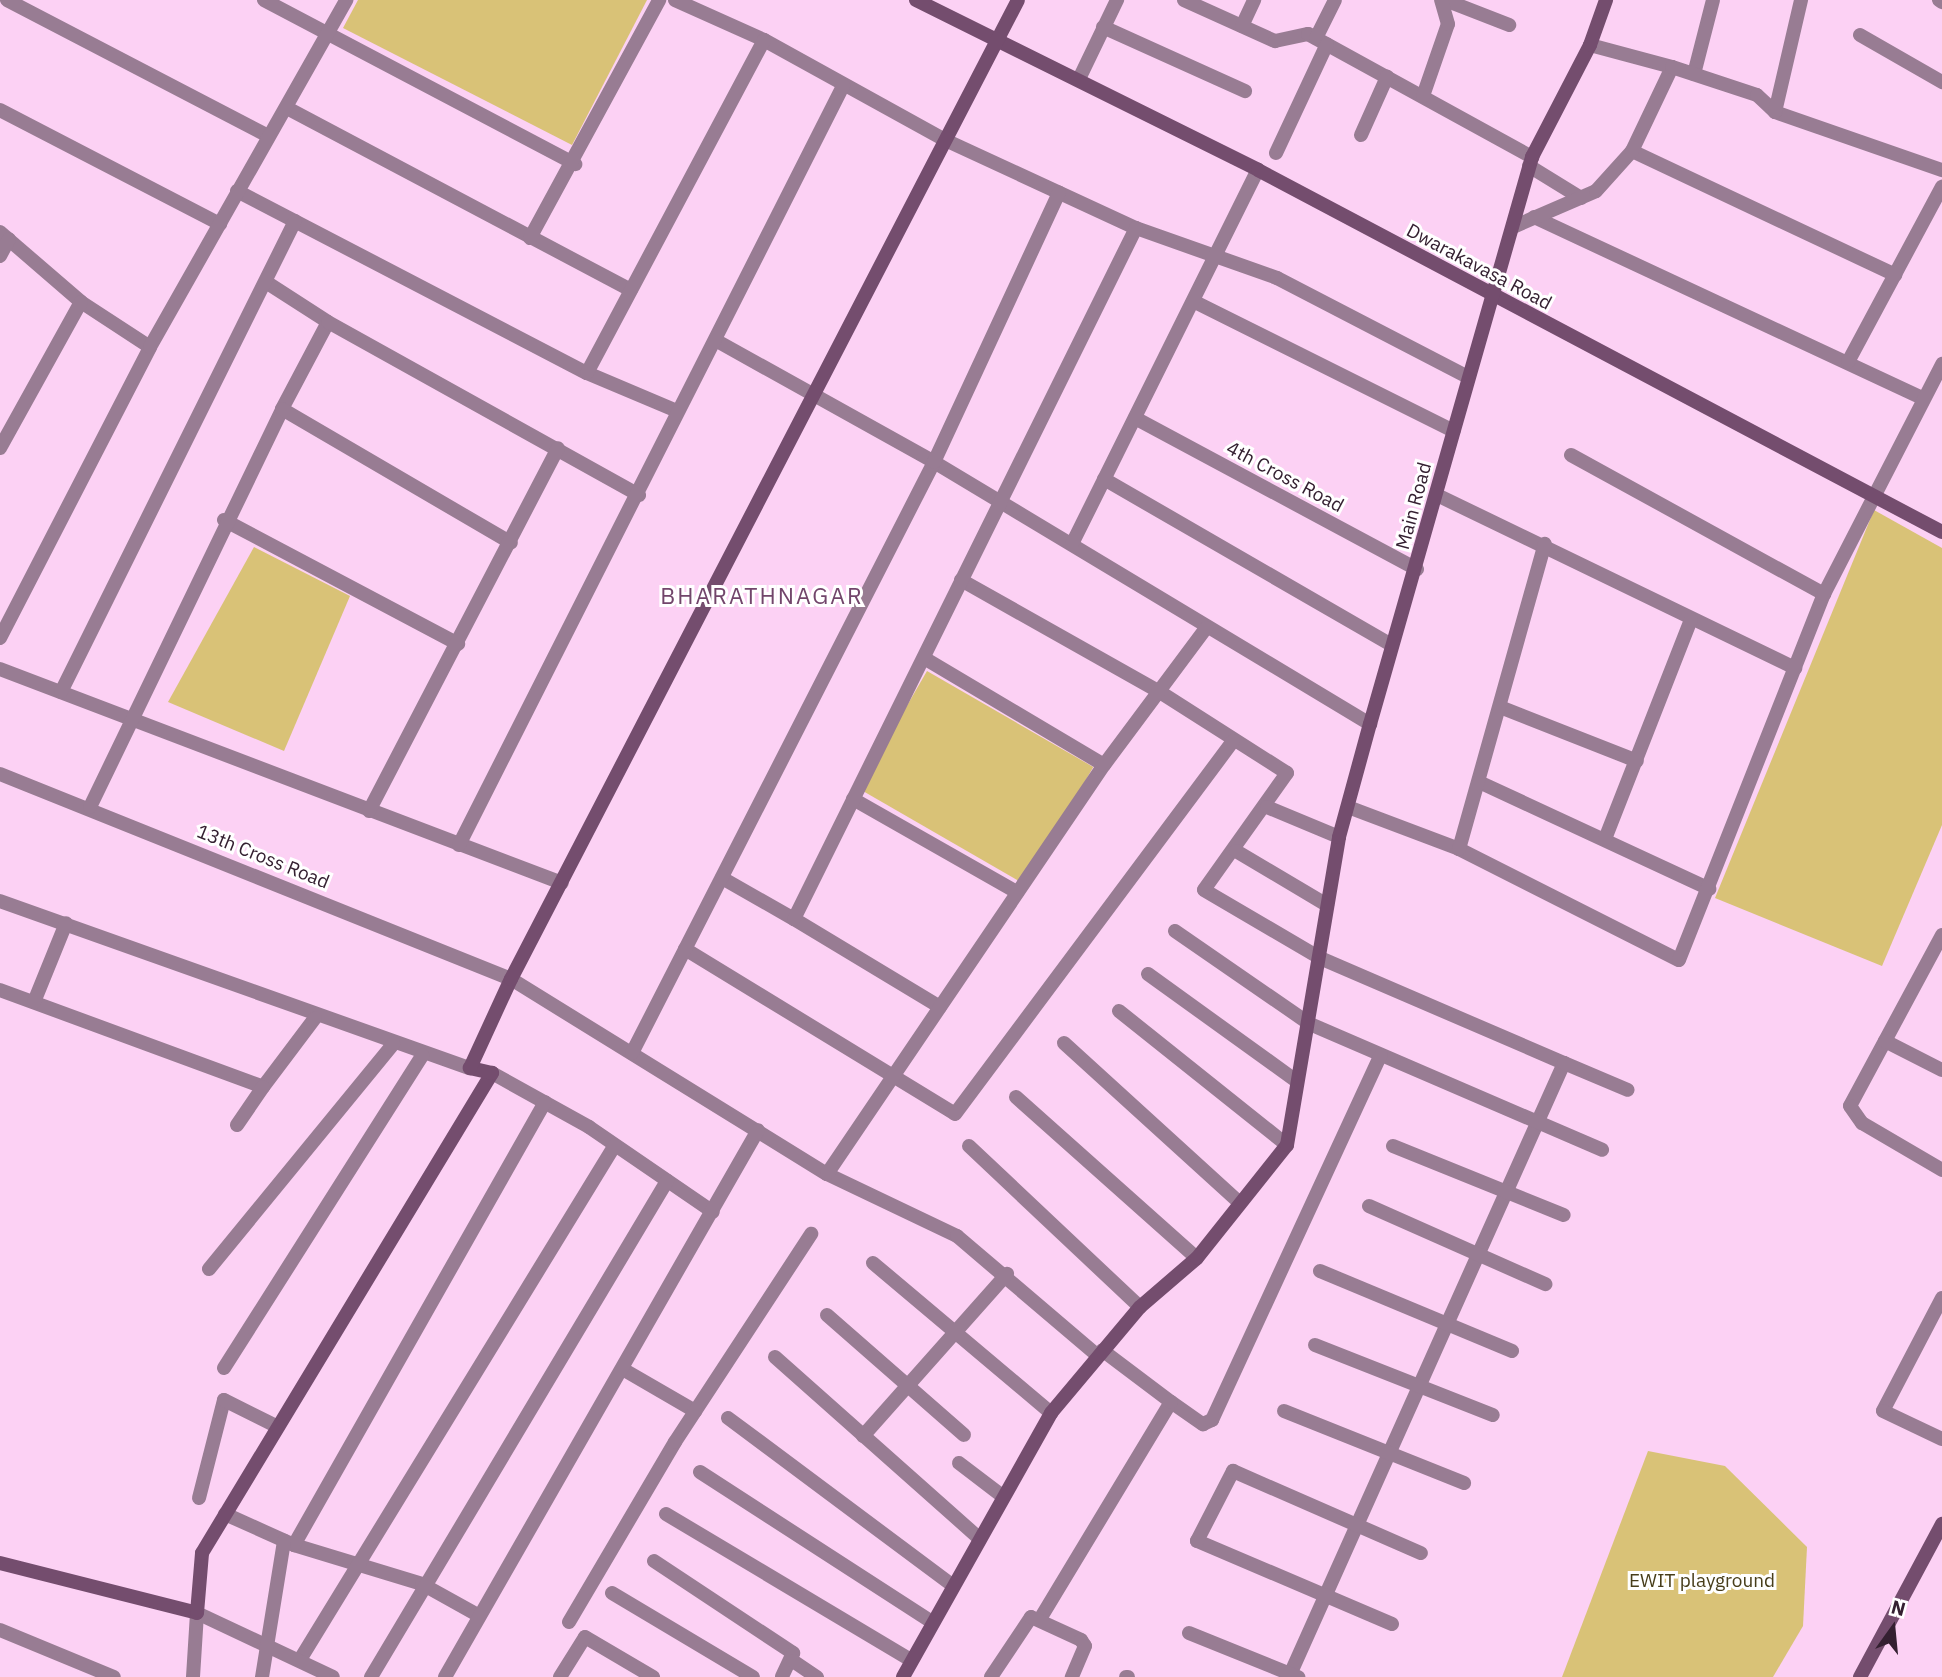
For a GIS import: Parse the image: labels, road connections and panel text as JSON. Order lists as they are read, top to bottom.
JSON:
{
  "streets": {
    "street": [
      "Dwarakavasa Road",
      "4th Cross Road",
      "Main Road",
      "13th Cross Road"
    ]
  },
  "crossings": [
    ["Dwarakavasa Road", "Main Road"],
    ["4th Cross Road", "Main Road"]
  ],
  "districts": ["BHARATHNAGAR"],
  "parks": ["EWIT playground"],
  "north": "top"
}
